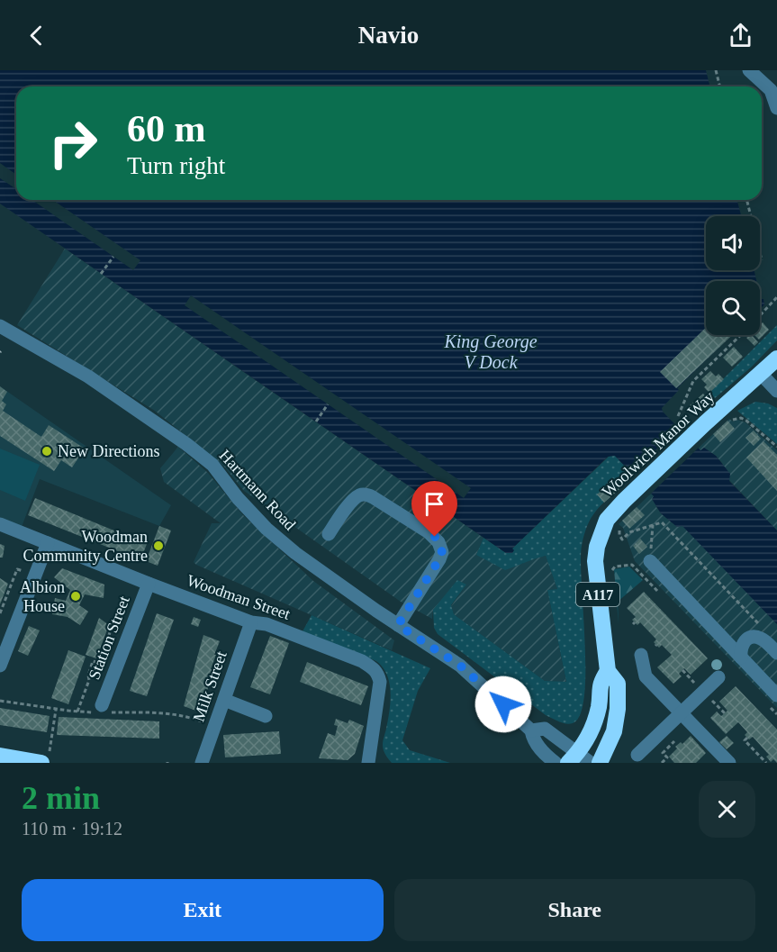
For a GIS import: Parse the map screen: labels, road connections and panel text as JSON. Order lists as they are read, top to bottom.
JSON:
{
  "streets": {
    "highway": ["Woolwich Manor Way", "A117"],
    "street": [
      "Hartmann Road",
      "Woodman Street",
      "Station Street",
      "Milk Street"
    ]
  },
  "crossings": [
    ["Woodman Street", "Station Street"],
    ["Woodman Street", "Milk Street"]
  ],
  "water": ["King George V Dock"],
  "places": ["New Directions", "Woodman Community Centre", "Albion House"],
  "page": {
    "header": "Navio",
    "turn": ["60 m", "Turn right"],
    "heading": ["2 min", "110 m · 19:12"],
    "buttons": ["Exit", "Share"]
  }
}
